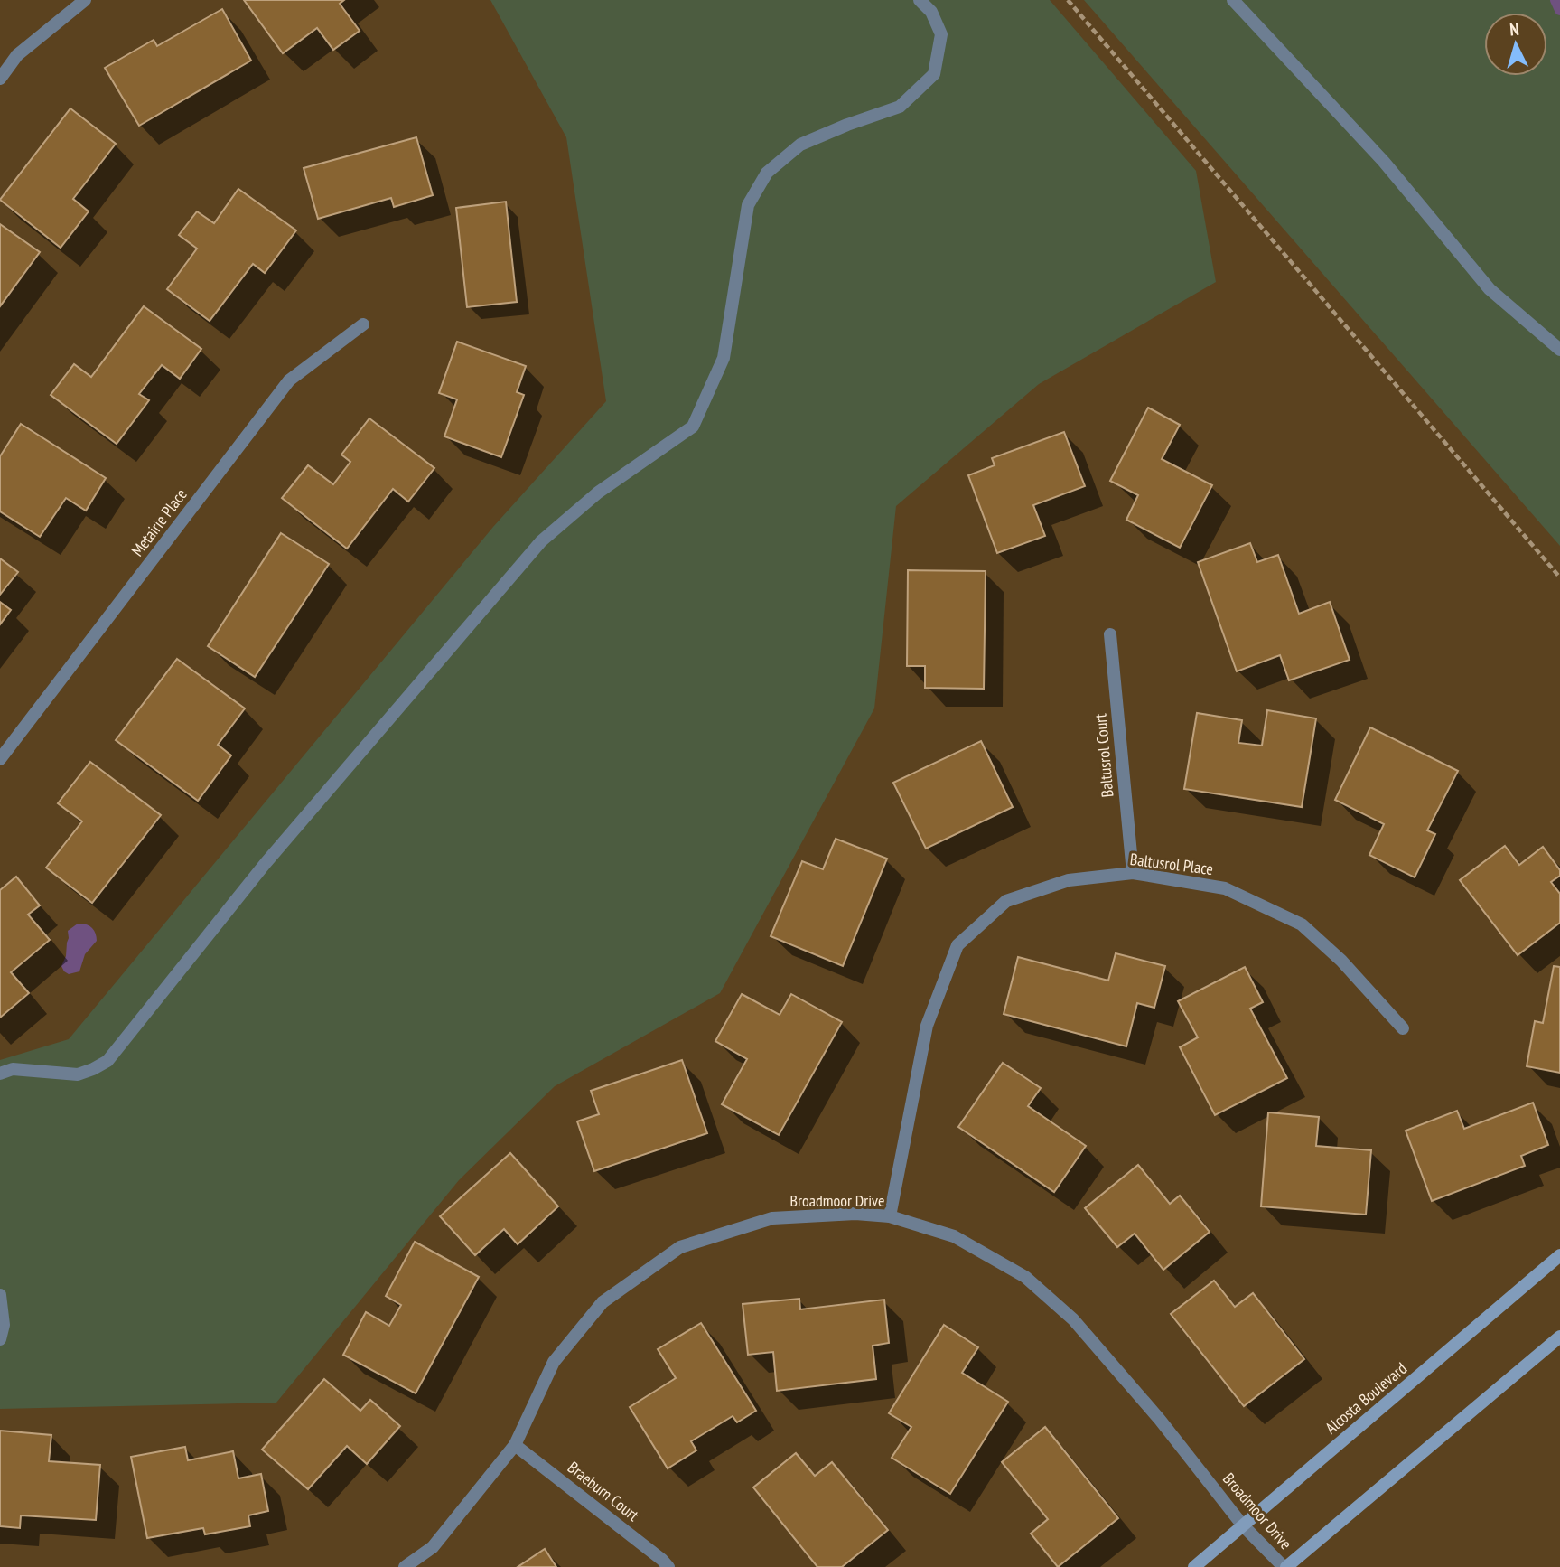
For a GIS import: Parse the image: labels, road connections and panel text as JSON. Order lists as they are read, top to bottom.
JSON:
{
  "streets": {
    "main road": ["Alcosta Boulevard"],
    "street": [
      "Metairie Place",
      "Baltusrol Court",
      "Baltusrol Place",
      "Broadmoor Drive",
      "Braeburn Court"
    ]
  },
  "crossings": [
    ["Baltusrol Court", "Baltusrol Place"],
    ["Baltusrol Place", "Broadmoor Drive"],
    ["Broadmoor Drive", "Alcosta Boulevard"],
    ["Broadmoor Drive", "Braeburn Court"]
  ],
  "north": "top"
}
